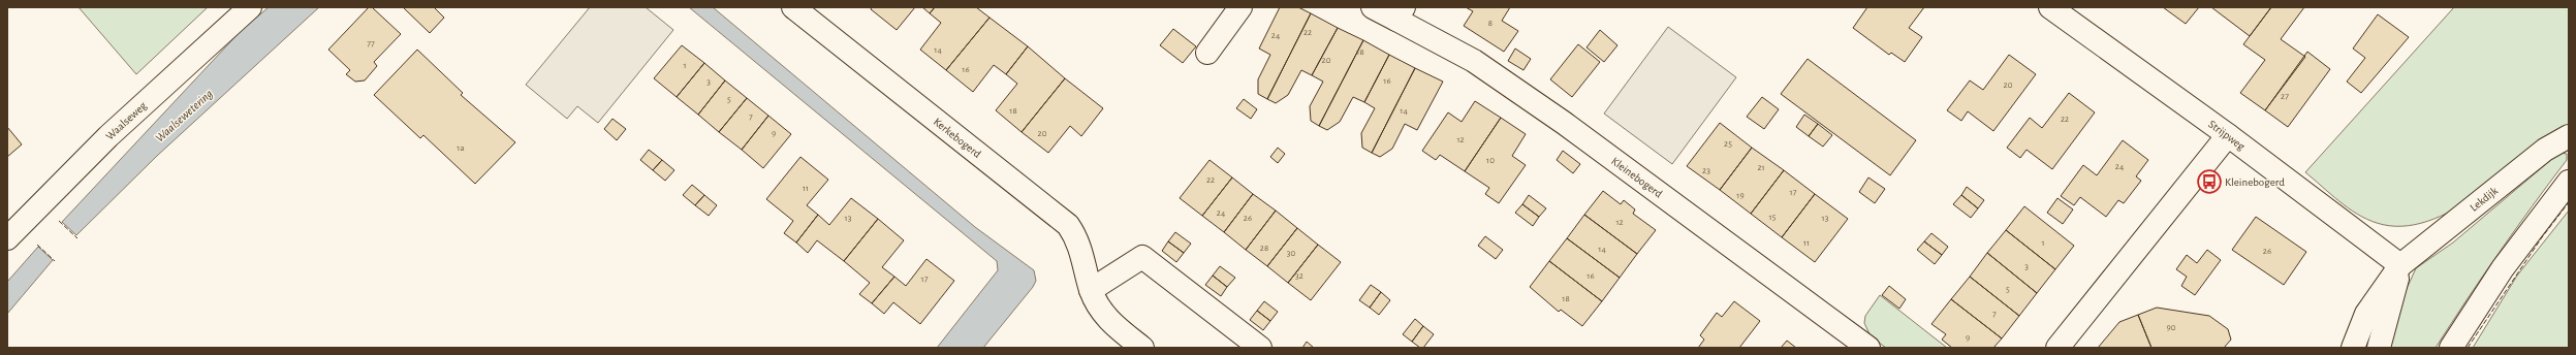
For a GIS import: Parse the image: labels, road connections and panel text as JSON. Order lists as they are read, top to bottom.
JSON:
{
  "streets": {
    "street": [
      "Waalseweg",
      "Strijpweg",
      "Kerkebogerd",
      "Kleinebogerd",
      "Lekdijk"
    ]
  },
  "crossings": [
    ["Strijpweg", "Lekdijk"]
  ],
  "water": ["Waalsewetering"],
  "places": {
    "bus stop": ["Kleinebogerd"]
  },
  "house_numbers": [
    "8",
    "22",
    "24",
    "77",
    "14",
    "18",
    "20",
    "1",
    "16",
    "16",
    "3",
    "20",
    "27",
    "5",
    "18",
    "14",
    "7",
    "22",
    "9",
    "20",
    "12",
    "25",
    "1a",
    "10",
    "24",
    "21",
    "23",
    "22",
    "11",
    "17",
    "19",
    "24",
    "15",
    "13",
    "26",
    "13",
    "12",
    "11",
    "1",
    "28",
    "14",
    "26",
    "30",
    "3",
    "32",
    "16",
    "17",
    "5",
    "18",
    "7",
    "90",
    "9"
  ]
}
